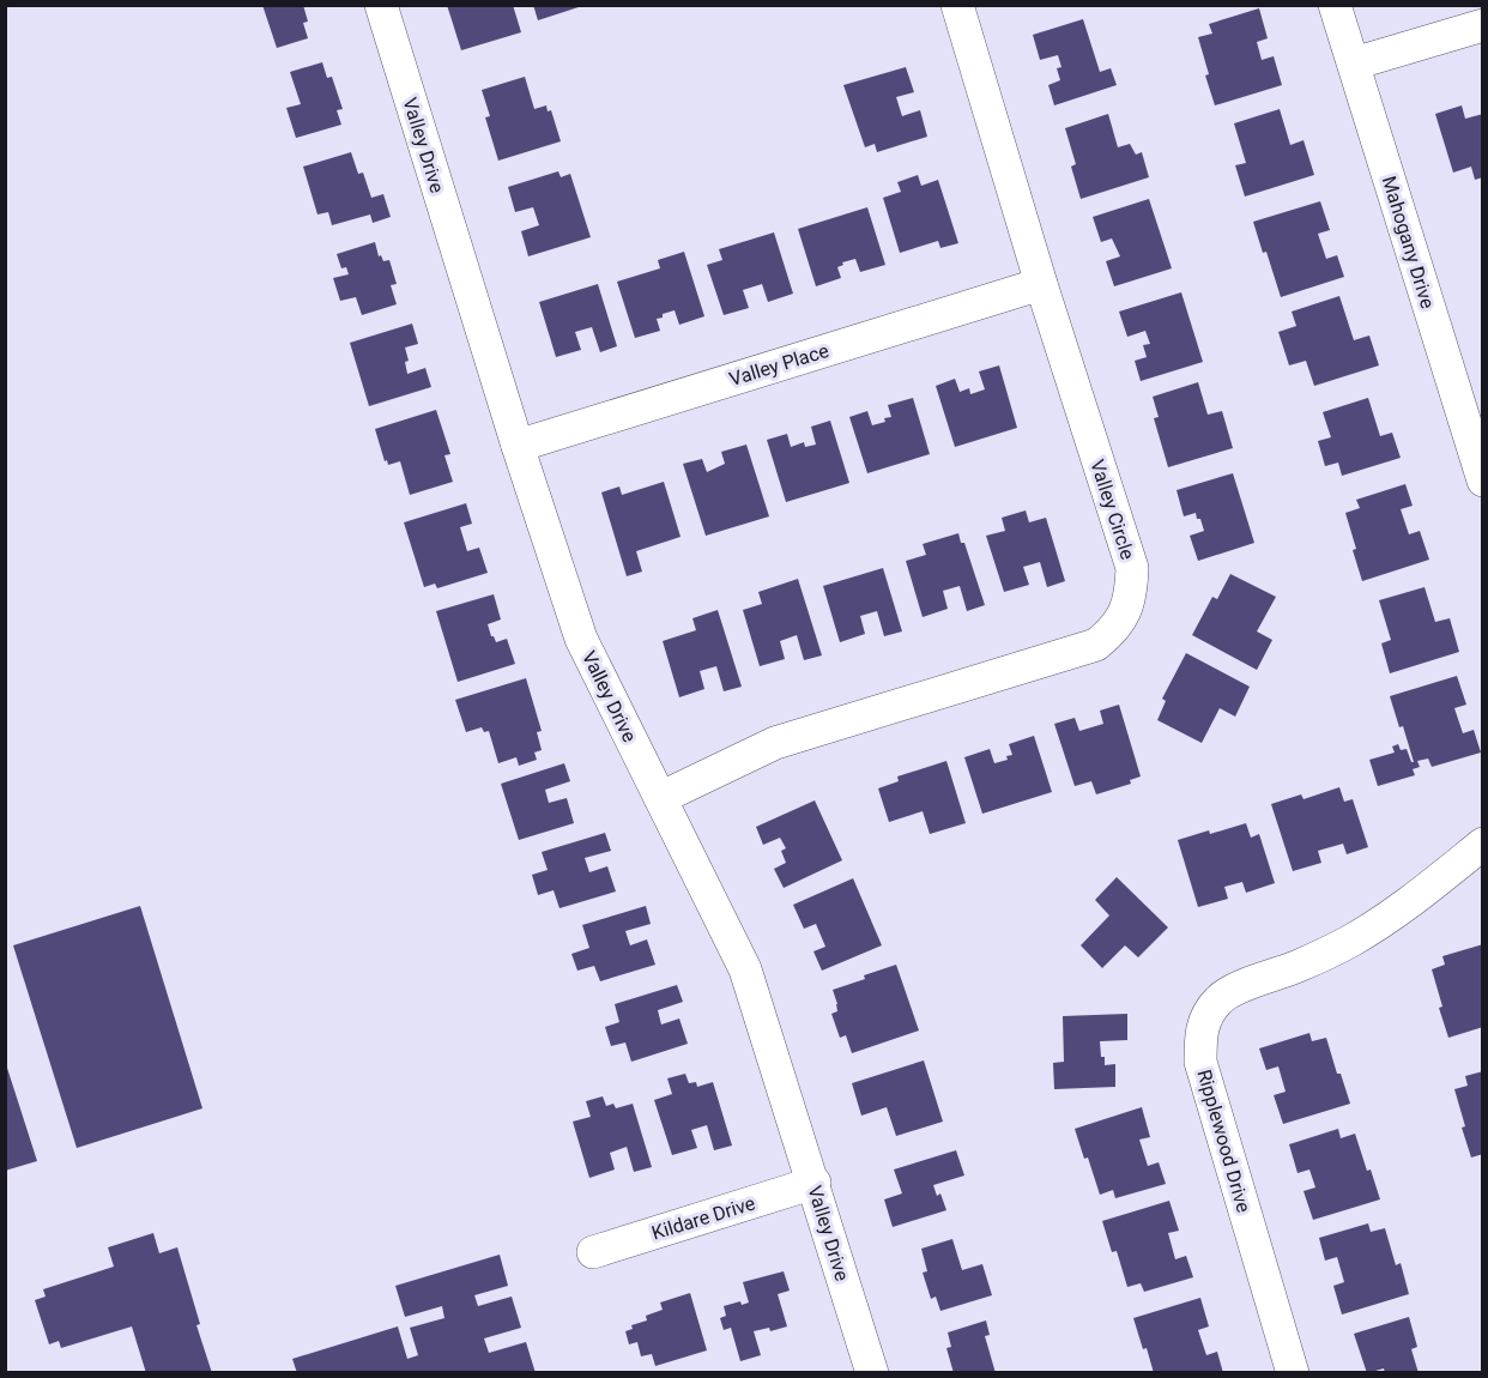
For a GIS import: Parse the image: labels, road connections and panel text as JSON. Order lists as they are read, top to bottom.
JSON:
{
  "streets": {
    "street": [
      "Valley Drive",
      "Mahogany Drive",
      "Valley Place",
      "Valley Circle",
      "Ripplewood Drive",
      "Kildare Drive"
    ]
  },
  "crossings": [
    ["Valley Drive", "Valley Place"],
    ["Valley Drive", "Valley Circle"],
    ["Valley Drive", "Kildare Drive"],
    ["Valley Place", "Valley Circle"]
  ]
}
